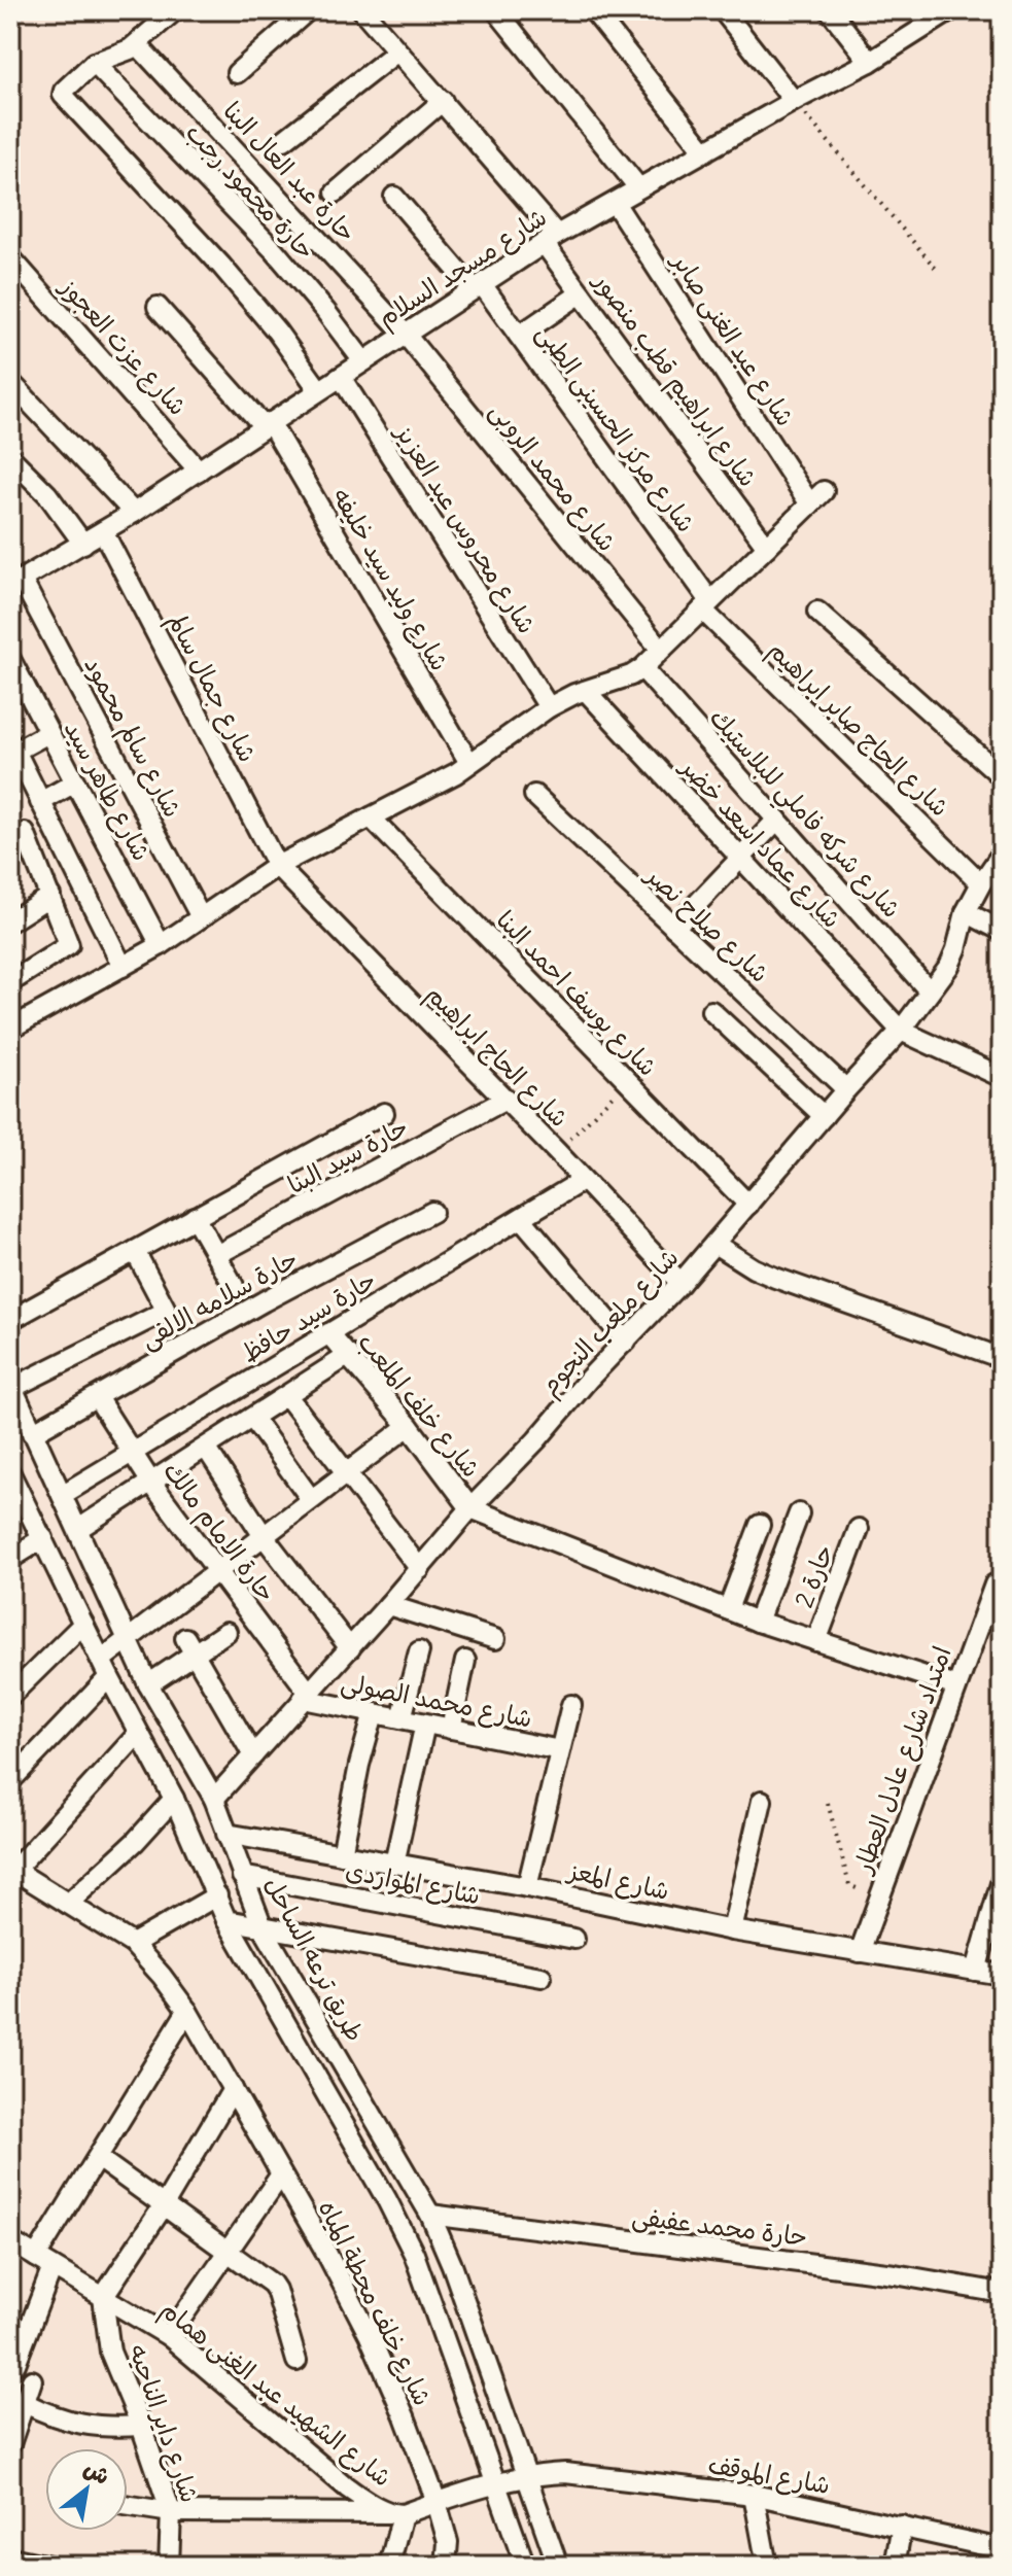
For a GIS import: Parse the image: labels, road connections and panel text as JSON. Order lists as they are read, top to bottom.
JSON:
{
  "streets": {
    "street": [
      "حارة عبد العال البنا",
      "حارة محمود رجب",
      "شارع مسجد السلام",
      "شارع عبد الغنى صابر",
      "شارع عزت العجوز",
      "شارع ابراهيم قطب منصور",
      "شارع مركز الحسينى الطبى",
      "شارع محمد الروبى",
      "شارع محروس عبد العزيز",
      "شارع وليد سيد خليفه",
      "شارع جمال سالم",
      "شارع الحاج صابر ابراهيم",
      "شارع سالم محمود",
      "شارع طاهر سيد",
      "شارع شركه فاملي للبلاستيك",
      "شارع عماد اسعد خضر",
      "شارع صلاح نصر",
      "شارع يوسف احمد البنا",
      "شارع الحاج ابراهيم",
      "حارة سيد البنا",
      "حارة سلامه الالفى",
      "حارة سيد حافظ",
      "شارع ملعب النجوم",
      "شارع خلف الملعب",
      "حارة الامام مالك",
      "حارة 2",
      "شارع محمد الصولى",
      "امتداد شارع عادل العطار",
      "شارع المعز",
      "شارع المواردى",
      "طريق ترعه الساحل",
      "حارة محمد عفيفى",
      "شارع خلف محطة المياه",
      "شارع الشهيد عبد الغنى همام",
      "شارع داير الناحيه",
      "شارع الموقف"
    ]
  },
  "crossings": [
    ["حارة عبد العال البنا", "شارع مسجد السلام"],
    ["حارة عبد العال البنا", "شارع محمد الروبى"],
    ["حارة محمود رجب", "شارع مسجد السلام"],
    ["شارع مسجد السلام", "شارع عبد الغنى صابر"],
    ["شارع مسجد السلام", "شارع عزت العجوز"],
    ["شارع مسجد السلام", "شارع ابراهيم قطب منصور"],
    ["شارع مسجد السلام", "شارع مركز الحسينى الطبى"],
    ["شارع مسجد السلام", "شارع محمد الروبى"],
    ["شارع مسجد السلام", "شارع محروس عبد العزيز"],
    ["شارع مسجد السلام", "شارع وليد سيد خليفه"],
    ["شارع مسجد السلام", "شارع جمال سالم"],
    ["شارع مسجد السلام", "شارع سالم محمود"],
    ["شارع عبد الغنى صابر", "شارع ابراهيم قطب منصور"],
    ["شارع مركز الحسينى الطبى", "شارع الحاج صابر ابراهيم"],
    ["شارع جمال سالم", "شارع الحاج ابراهيم"],
    ["شارع الحاج صابر ابراهيم", "شارع ملعب النجوم"],
    ["شارع شركه فاملي للبلاستيك", "شارع ملعب النجوم"],
    ["شارع عماد اسعد خضر", "شارع ملعب النجوم"],
    ["شارع صلاح نصر", "شارع ملعب النجوم"],
    ["شارع يوسف احمد البنا", "شارع ملعب النجوم"],
    ["شارع الحاج ابراهيم", "حارة سيد البنا"],
    ["شارع الحاج ابراهيم", "حارة سيد حافظ"],
    ["شارع الحاج ابراهيم", "شارع ملعب النجوم"],
    ["حارة سلامه الالفى", "حارة الامام مالك"],
    ["حارة سلامه الالفى", "طريق ترعه الساحل"],
    ["حارة سيد حافظ", "شارع خلف الملعب"],
    ["حارة سيد حافظ", "حارة الامام مالك"],
    ["حارة سيد حافظ", "طريق ترعه الساحل"],
    ["شارع ملعب النجوم", "شارع خلف الملعب"],
    ["شارع ملعب النجوم", "حارة الامام مالك"],
    ["شارع ملعب النجوم", "شارع محمد الصولى"],
    ["شارع ملعب النجوم", "طريق ترعه الساحل"],
    ["حارة الامام مالك", "شارع محمد الصولى"],
    ["امتداد شارع عادل العطار", "شارع المعز"],
    ["شارع المعز", "طريق ترعه الساحل"],
    ["شارع المواردى", "طريق ترعه الساحل"],
    ["طريق ترعه الساحل", "حارة محمد عفيفى"],
    ["طريق ترعه الساحل", "شارع الشهيد عبد الغنى همام"],
    ["طريق ترعه الساحل", "شارع الموقف"],
    ["شارع خلف محطة المياه", "شارع الشهيد عبد الغنى همام"],
    ["شارع الشهيد عبد الغنى همام", "شارع داير الناحيه"],
    ["شارع الشهيد عبد الغنى همام", "شارع الموقف"]
  ],
  "north": "top right"
}
